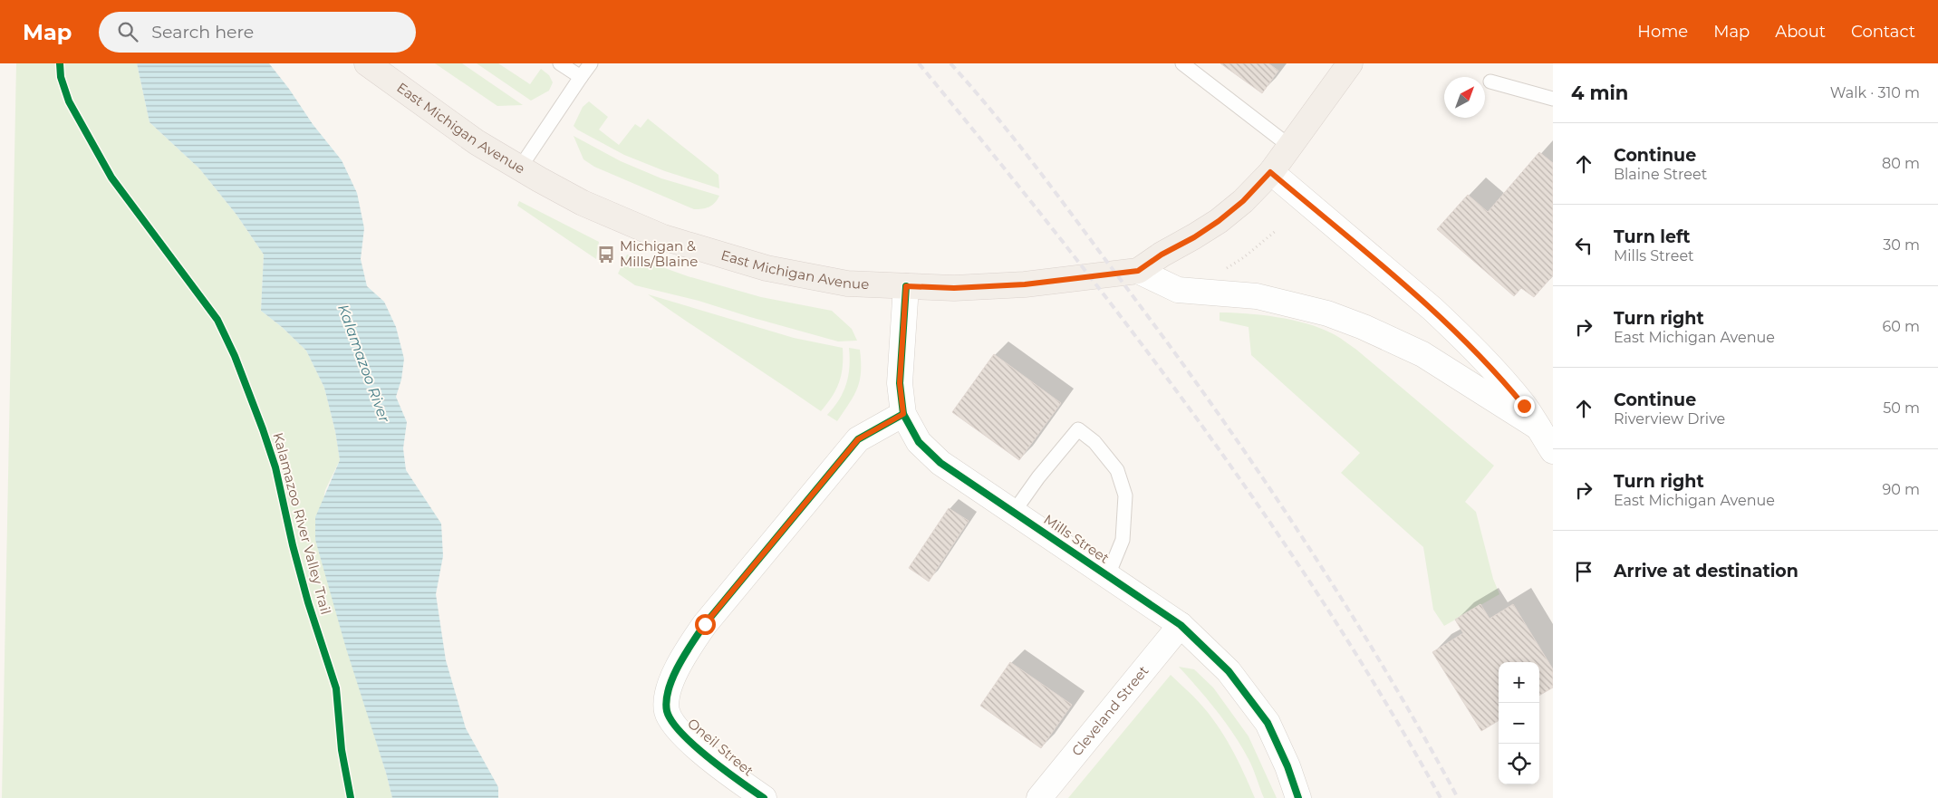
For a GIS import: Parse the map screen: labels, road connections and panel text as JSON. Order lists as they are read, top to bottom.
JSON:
{
  "streets": {
    "main road": ["East Michigan Avenue"],
    "street": ["Mills Street", "Cleveland Street", "Oneil Street"],
    "cycle path": ["Kalamazoo River Valley Trail"]
  },
  "crossings": [
    ["East Michigan Avenue", "Mills Street"],
    ["Mills Street", "Cleveland Street"],
    ["Mills Street", "Oneil Street"]
  ],
  "water": ["Kalamazoo River"],
  "places": {
    "bus stop": ["Michigan & Mills/Blaine"]
  },
  "north": "top right",
  "page": {
    "header": "Map",
    "search": "Search here",
    "nav": [
      "Home",
      "Map",
      "About",
      "Contact"
    ],
    "heading": ["4 min", "Walk · 310 m"],
    "list": [
      ["Continue", "Blaine Street", "80 m"],
      ["Turn left", "Mills Street", "30 m"],
      ["Turn right", "East Michigan Avenue", "60 m"],
      ["Continue", "Riverview Drive", "50 m"],
      ["Turn right", "East Michigan Avenue", "90 m"],
      "Arrive at destination"
    ],
    "map_buttons": ["+", "−"]
  }
}
